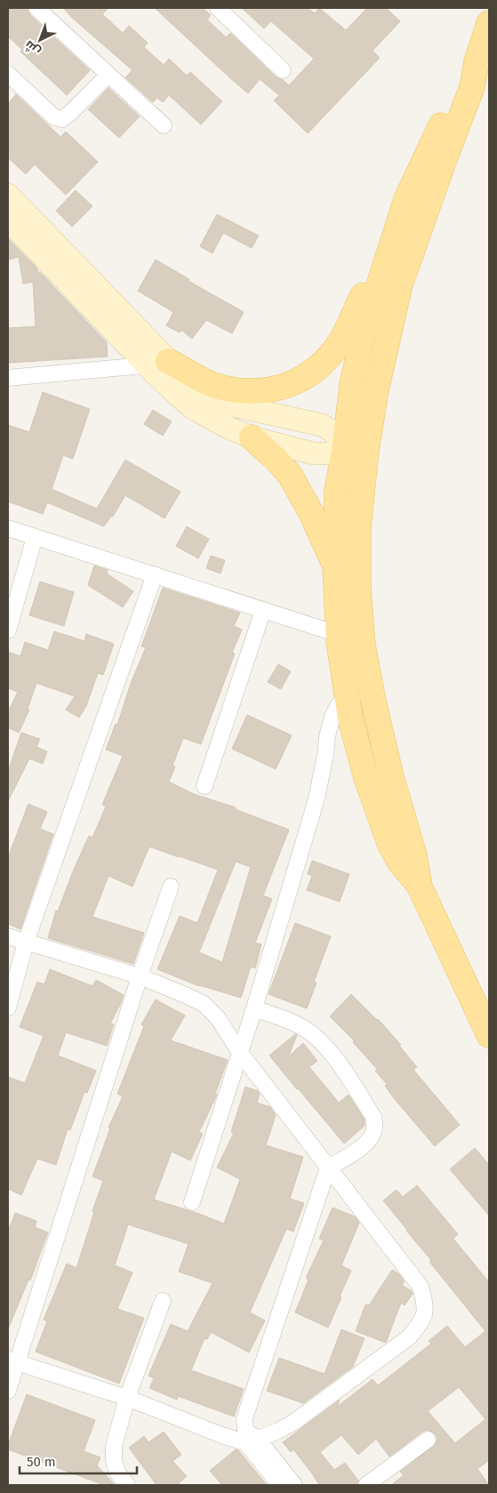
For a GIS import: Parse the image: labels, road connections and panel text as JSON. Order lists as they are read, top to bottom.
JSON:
{
  "scale_bar": "50 m",
  "north": "bottom left"
}
